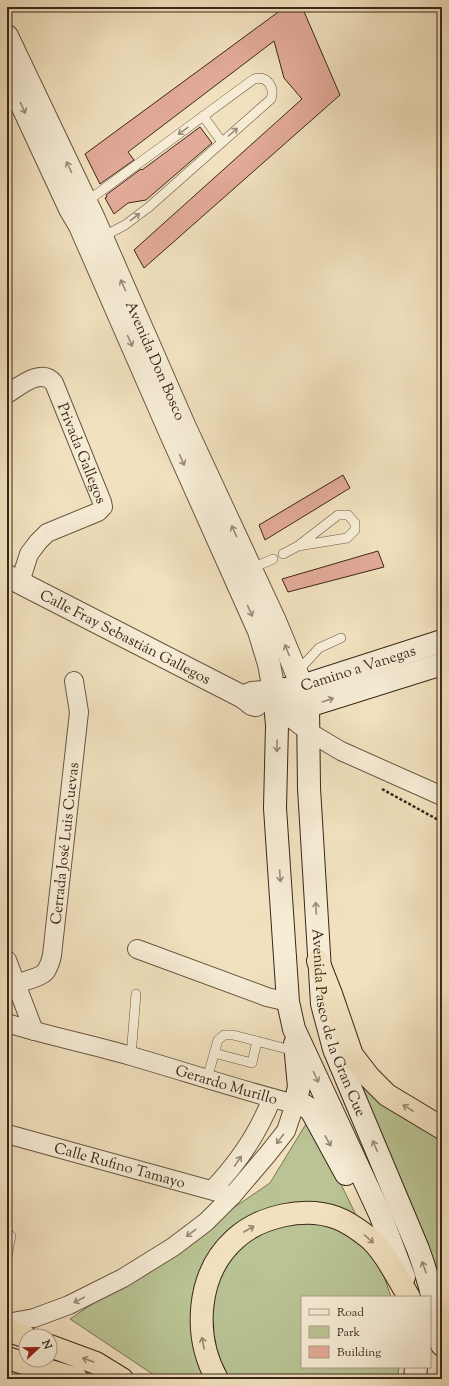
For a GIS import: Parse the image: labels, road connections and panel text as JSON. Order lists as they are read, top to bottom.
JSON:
{
  "streets": {
    "main road": [
      "Avenida Don Bosco",
      "Calle Fray Sebastián Gallegos",
      "Camino a Vanegas",
      "Avenida Paseo de la Gran Cue"
    ],
    "street": [
      "Privada Gallegos",
      "Cerrada José Luis Cuevas",
      "Gerardo Murillo",
      "Calle Rufino Tamayo"
    ]
  },
  "crossings": [
    ["Avenida Don Bosco", "Calle Fray Sebastián Gallegos"],
    ["Avenida Don Bosco", "Camino a Vanegas"],
    ["Avenida Don Bosco", "Avenida Paseo de la Gran Cue"],
    ["Privada Gallegos", "Calle Fray Sebastián Gallegos"],
    ["Calle Fray Sebastián Gallegos", "Camino a Vanegas"],
    ["Calle Fray Sebastián Gallegos", "Avenida Paseo de la Gran Cue"],
    ["Camino a Vanegas", "Avenida Paseo de la Gran Cue"]
  ],
  "legend": ["Road", "Park", "Building"],
  "north": "right"
}
